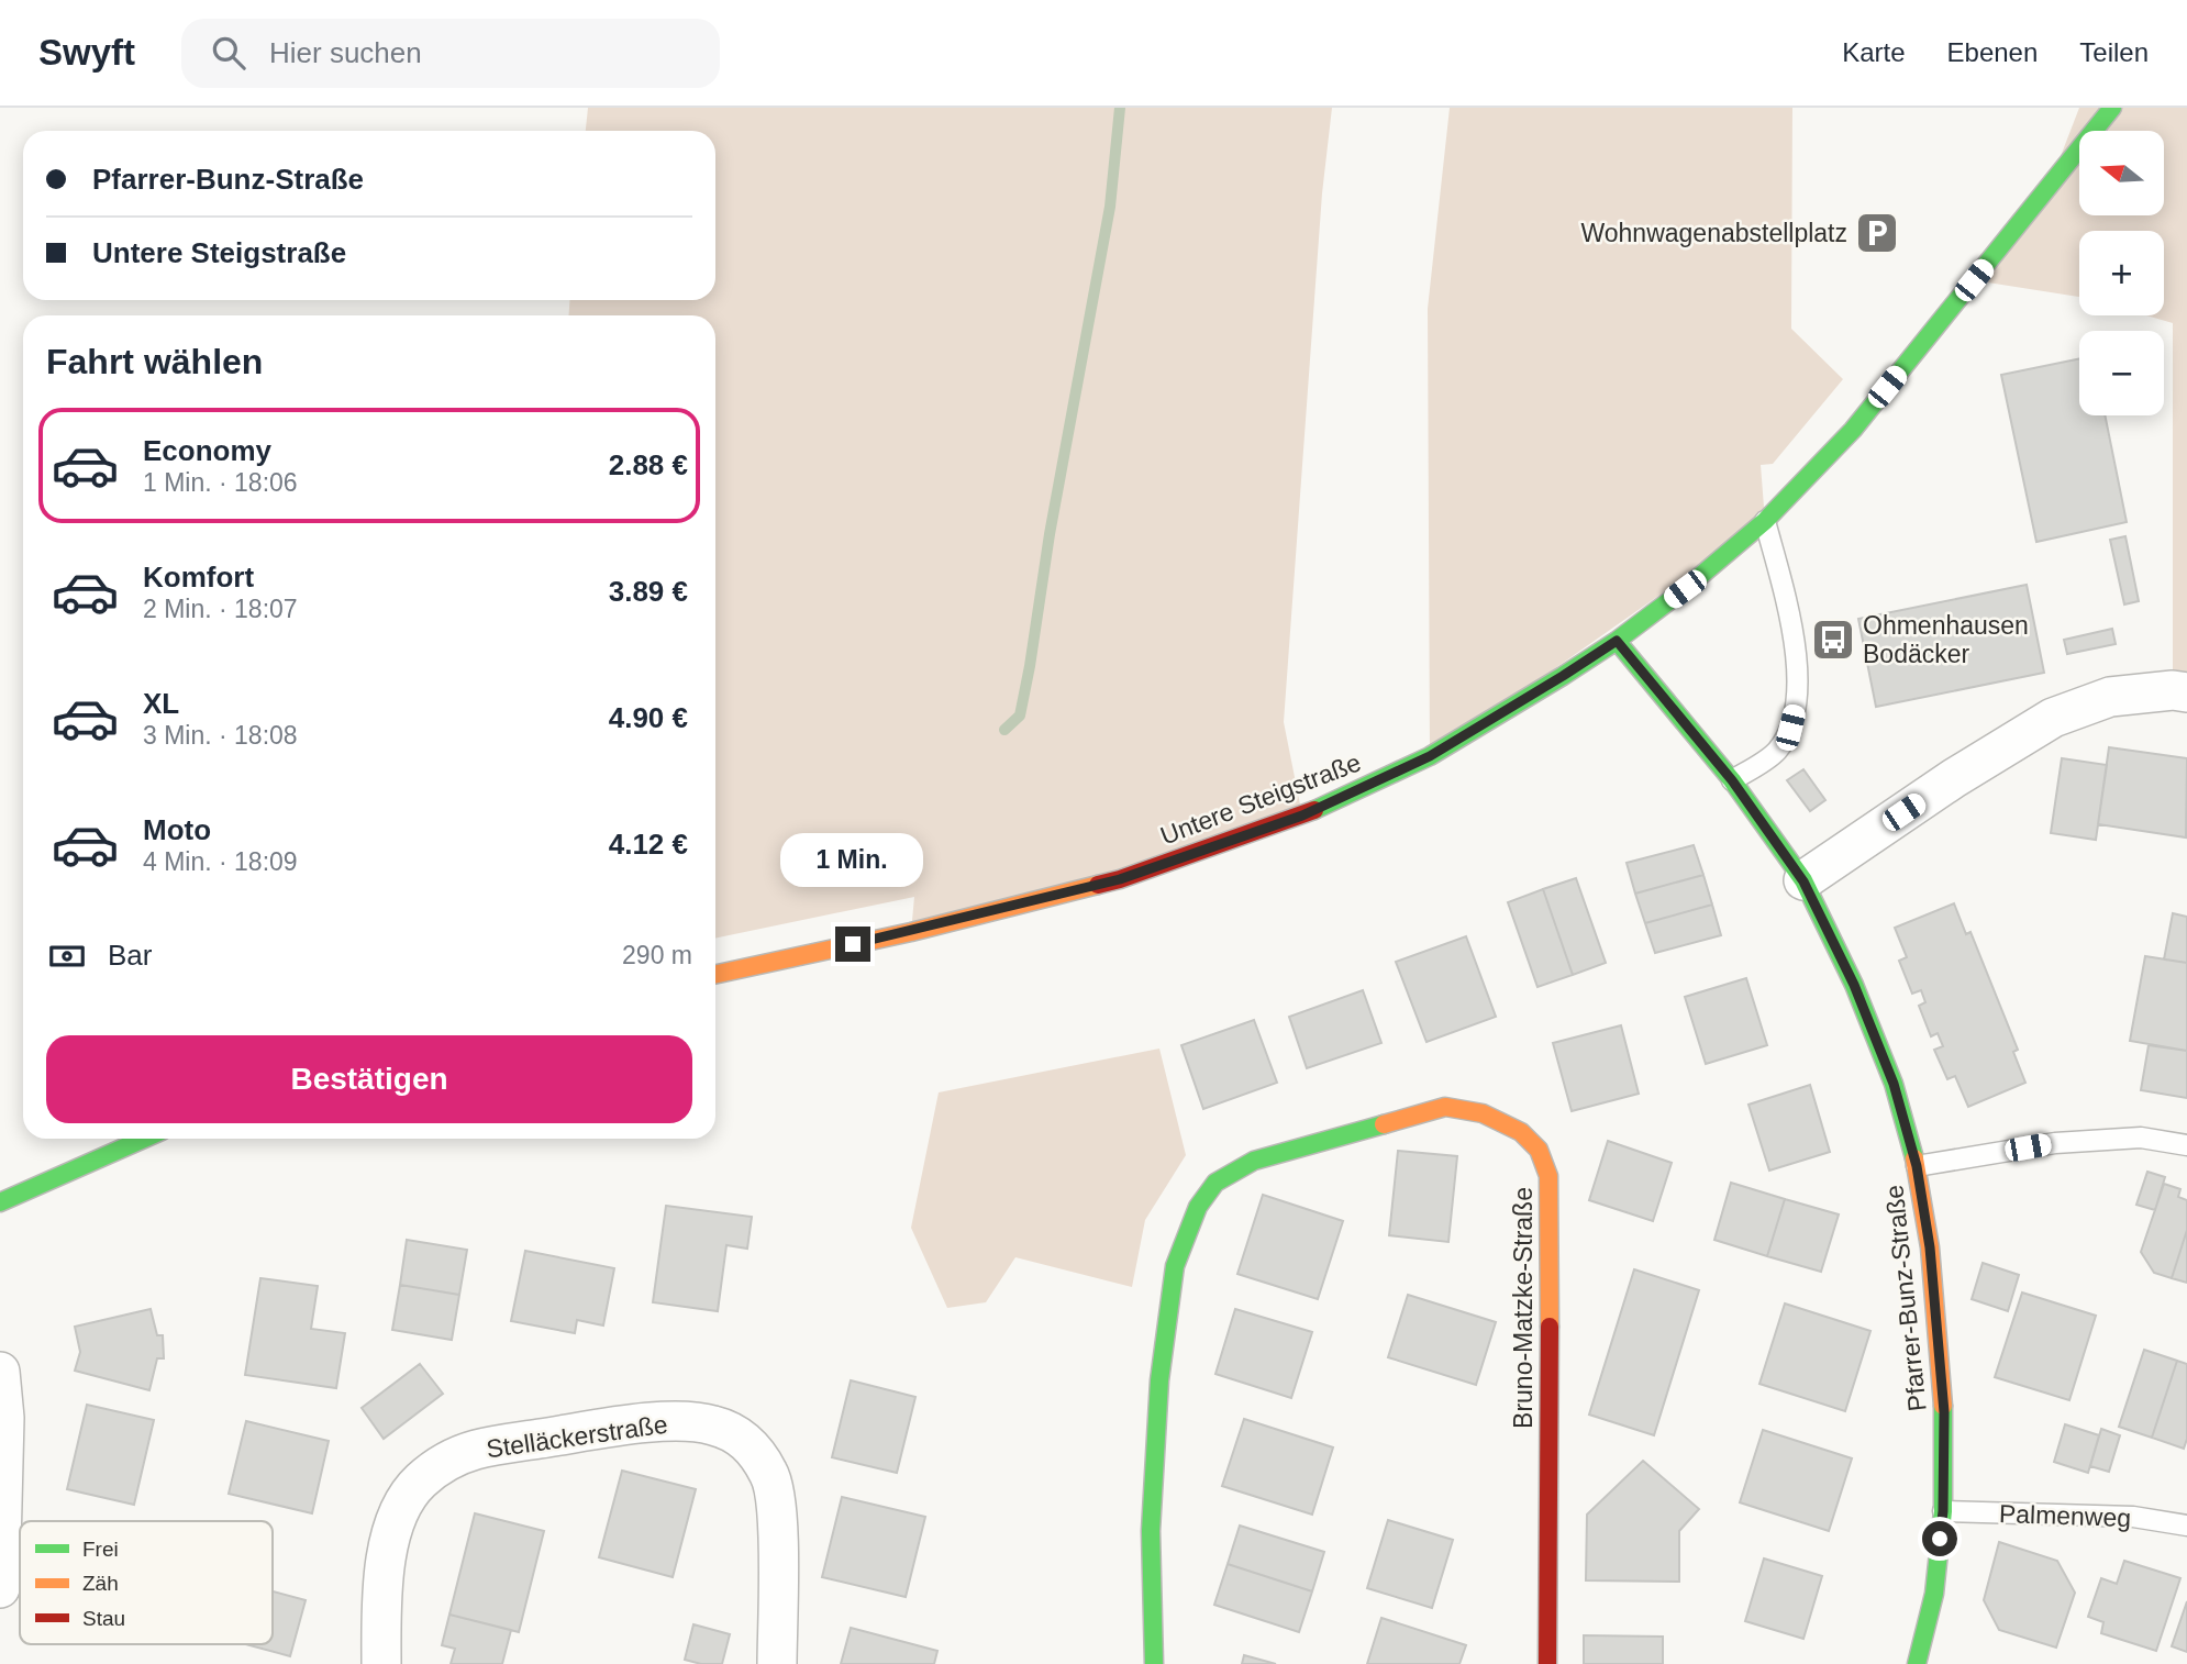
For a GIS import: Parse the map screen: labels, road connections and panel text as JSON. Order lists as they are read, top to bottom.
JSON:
{
  "streets": {
    "street": [
      "Untere Steigstraße",
      "Pfarrer-Bunz-Straße",
      "Bruno-Matzke-Straße",
      "Stelläckerstraße"
    ],
    "lane": ["Palmenweg"]
  },
  "crossings": [
    ["Untere Steigstraße", "Pfarrer-Bunz-Straße"],
    ["Pfarrer-Bunz-Straße", "Palmenweg"]
  ],
  "places": {
    "parking": ["Wohnwagenabstellplatz"],
    "bus stop": ["Ohmenhausen Bodäcker"]
  },
  "legend": ["Frei", "Zäh", "Stau"],
  "north": "left",
  "page": {
    "header": "Swyft",
    "search": "Hier suchen",
    "nav": ["Karte", "Ebenen", "Teilen"],
    "map_buttons": ["+", "−"],
    "banner": ["Pfarrer-Bunz-Straße", "Untere Steigstraße"],
    "heading": "Fahrt wählen",
    "list": [
      {
        "name": "Economy",
        "note": "1 Min. · 18:06",
        "value": "2.88 €"
      },
      {
        "name": "Komfort",
        "note": "2 Min. · 18:07",
        "value": "3.89 €"
      },
      {
        "name": "XL",
        "note": "3 Min. · 18:08",
        "value": "4.90 €"
      },
      {
        "name": "Moto",
        "note": "4 Min. · 18:09",
        "value": "4.12 €"
      }
    ],
    "bubble": "1 Min.",
    "pay": ["Bar", "290 m"],
    "buttons": "Bestätigen"
  }
}
